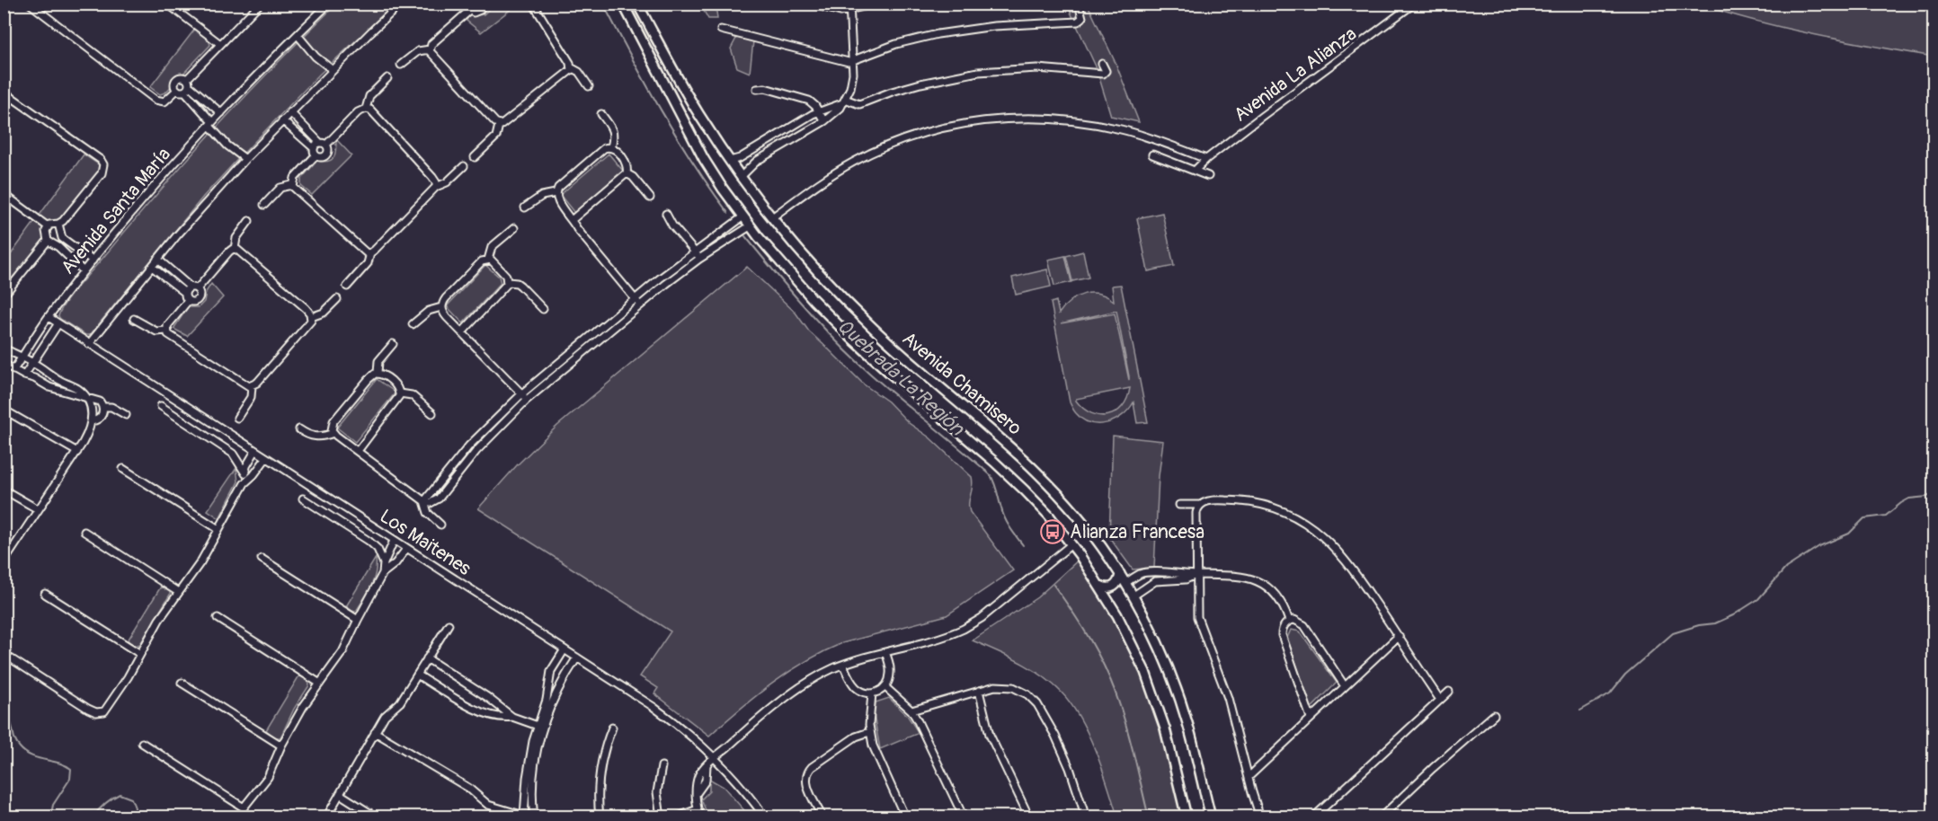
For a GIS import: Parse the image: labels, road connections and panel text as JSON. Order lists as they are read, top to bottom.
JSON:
{
  "streets": {
    "street": [
      "Avenida La Alianza",
      "Avenida Santa María",
      "Avenida Chamisero",
      "Los Maitenes"
    ]
  },
  "crossings": [
    ["Avenida Santa María", "Los Maitenes"]
  ],
  "water": ["Quebrada La Región"],
  "places": {
    "bus stop": ["Alianza Francesa"]
  }
}
